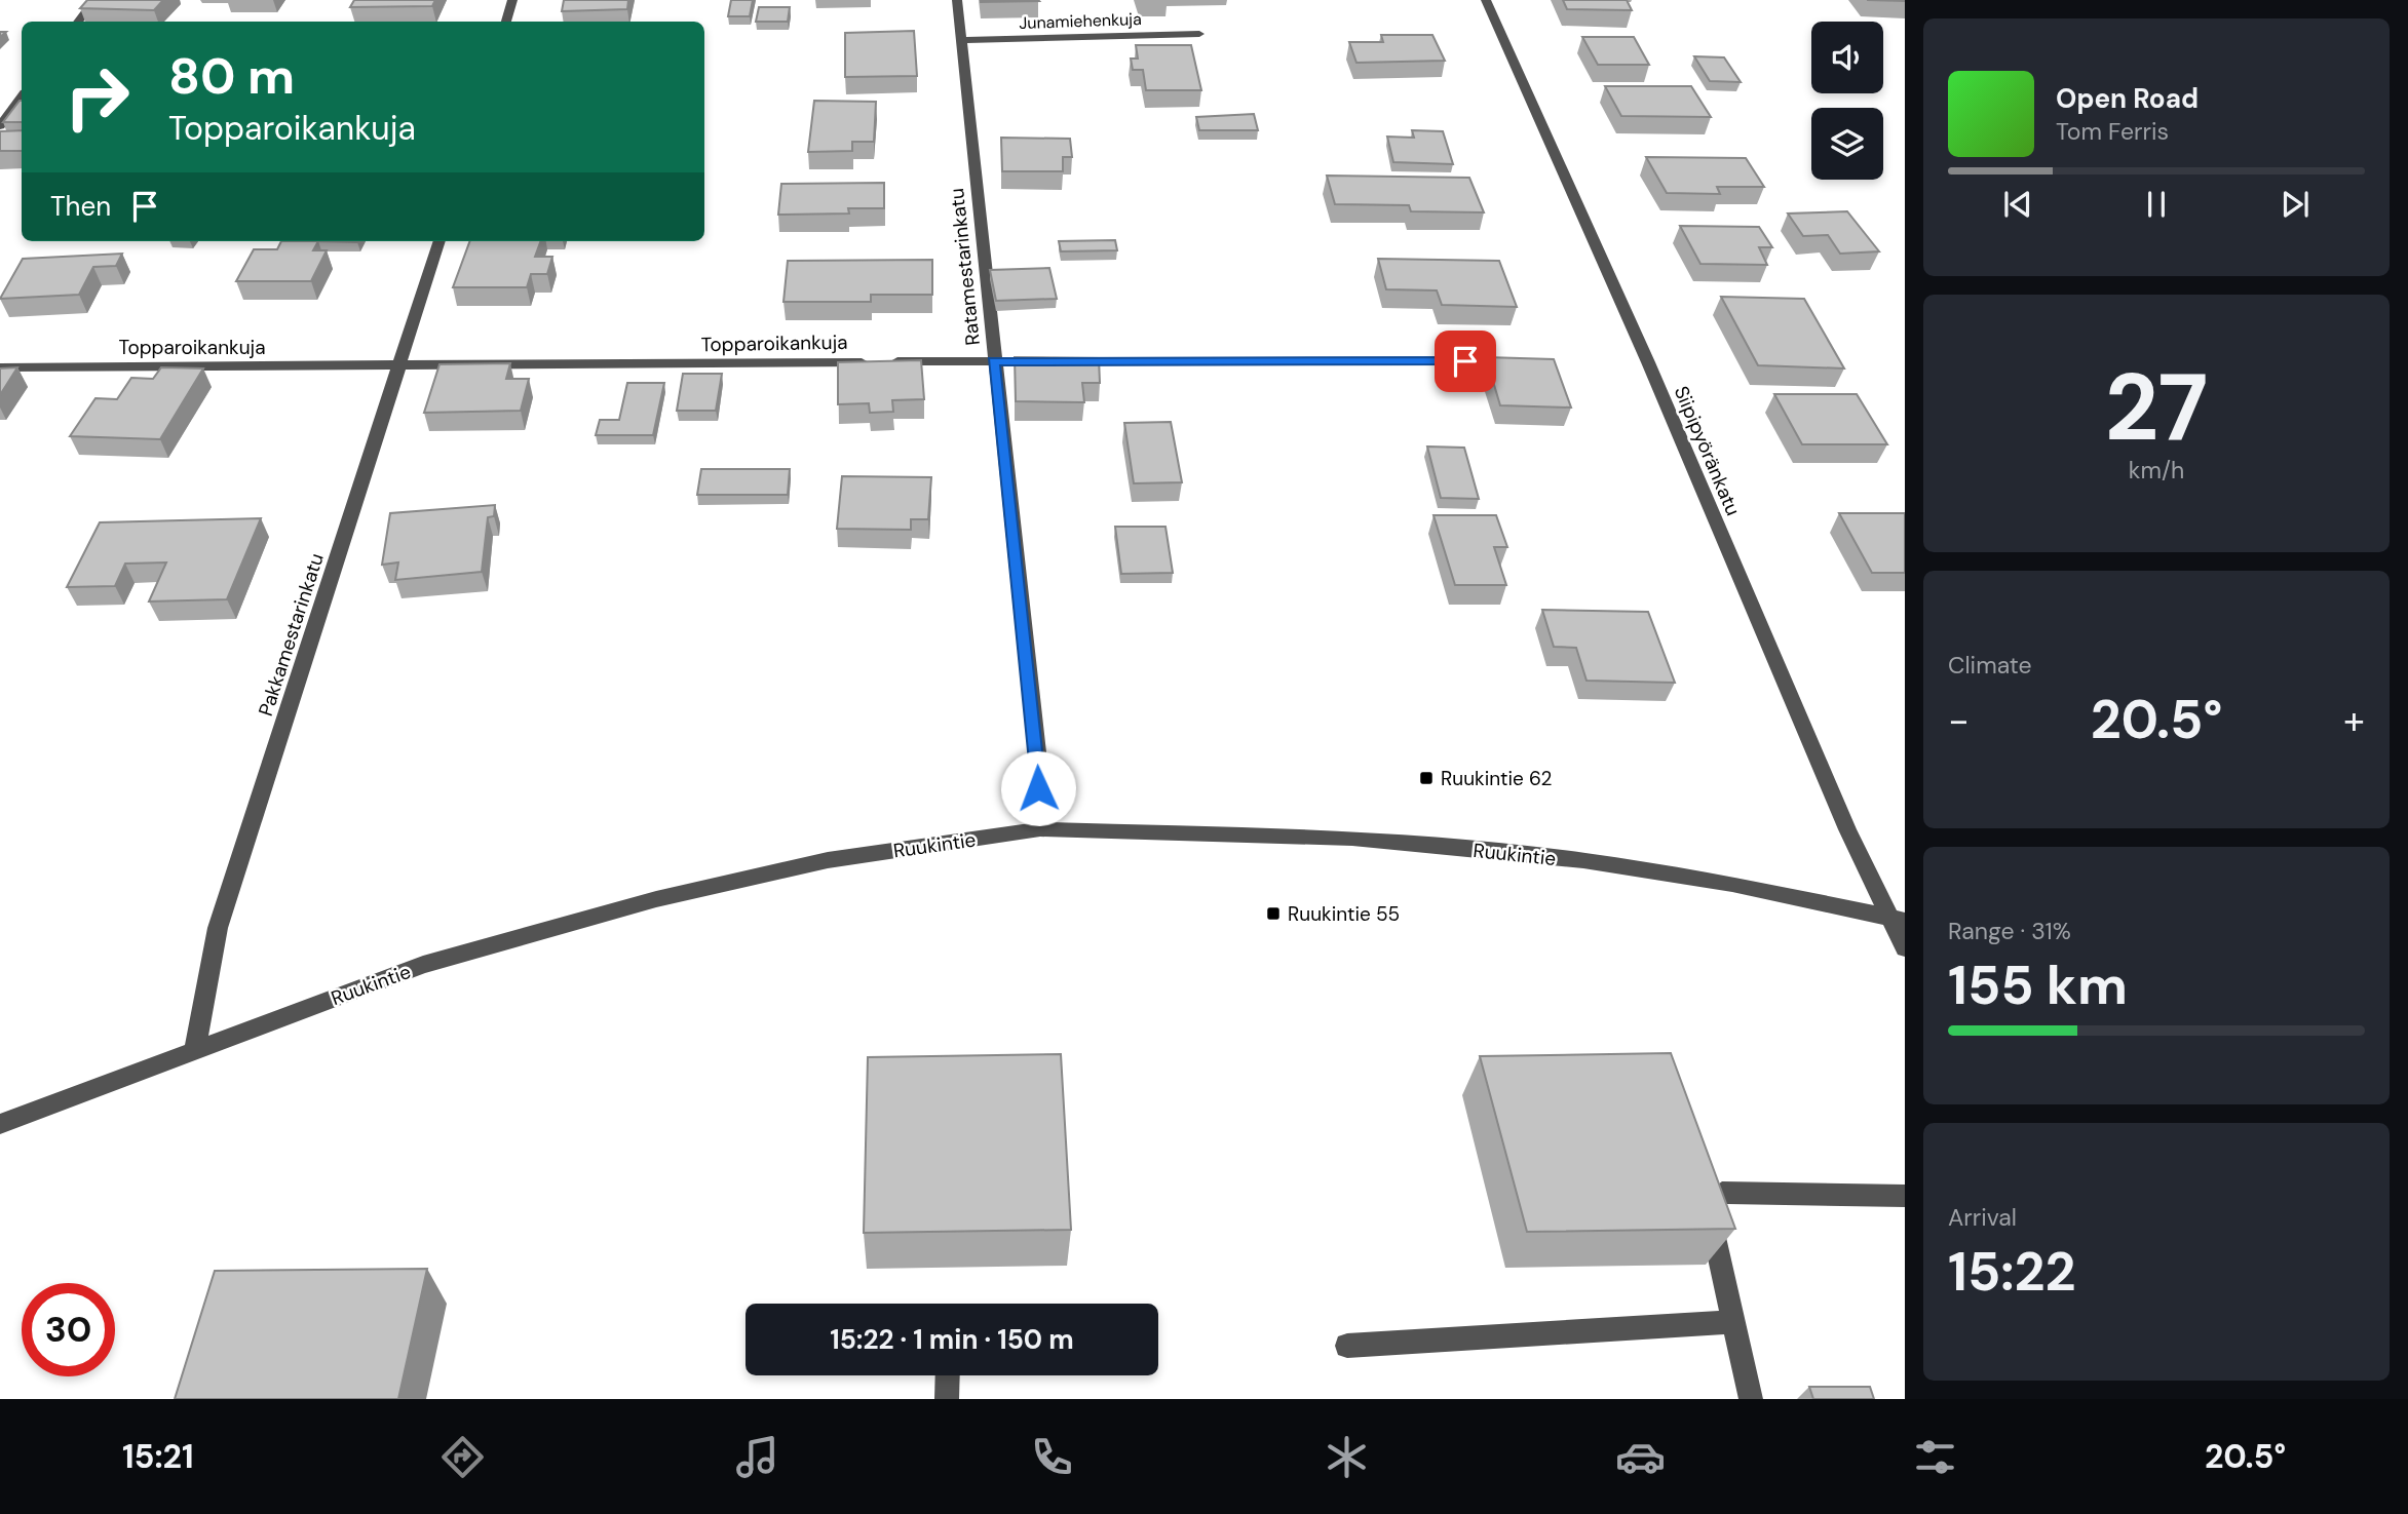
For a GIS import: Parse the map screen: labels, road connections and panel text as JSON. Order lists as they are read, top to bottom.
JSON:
{
  "streets": {
    "street": [
      "Junamiehenkuja",
      "Ratamestarinkatu",
      "Topparoikankuja",
      "Siipipyöränkatu",
      "Pakkamestarinkatu",
      "Ruukintie"
    ]
  },
  "crossings": [
    ["Junamiehenkuja", "Ratamestarinkatu"],
    ["Ratamestarinkatu", "Topparoikankuja"],
    ["Ratamestarinkatu", "Ruukintie"],
    ["Topparoikankuja", "Pakkamestarinkatu"],
    ["Siipipyöränkatu", "Ruukintie"],
    ["Pakkamestarinkatu", "Ruukintie"]
  ],
  "places": {
    "transit": ["Ruukintie 62", "Ruukintie 55"]
  },
  "page": {
    "turn": ["80 m", "Topparoikankuja"],
    "song": ["Open Road", "Tom Ferris"],
    "then": "Then",
    "tile": [
      ["27", "km/h"],
      "Climate",
      ["Range · 31%", "155 km"],
      ["Arrival", "15:22"]
    ],
    "heat": ["−", "20.5°", "+"],
    "limit": "30",
    "trip": "15:22 · 1 min · 150 m",
    "tabs": ["15:21", "20.5°"]
  }
}
